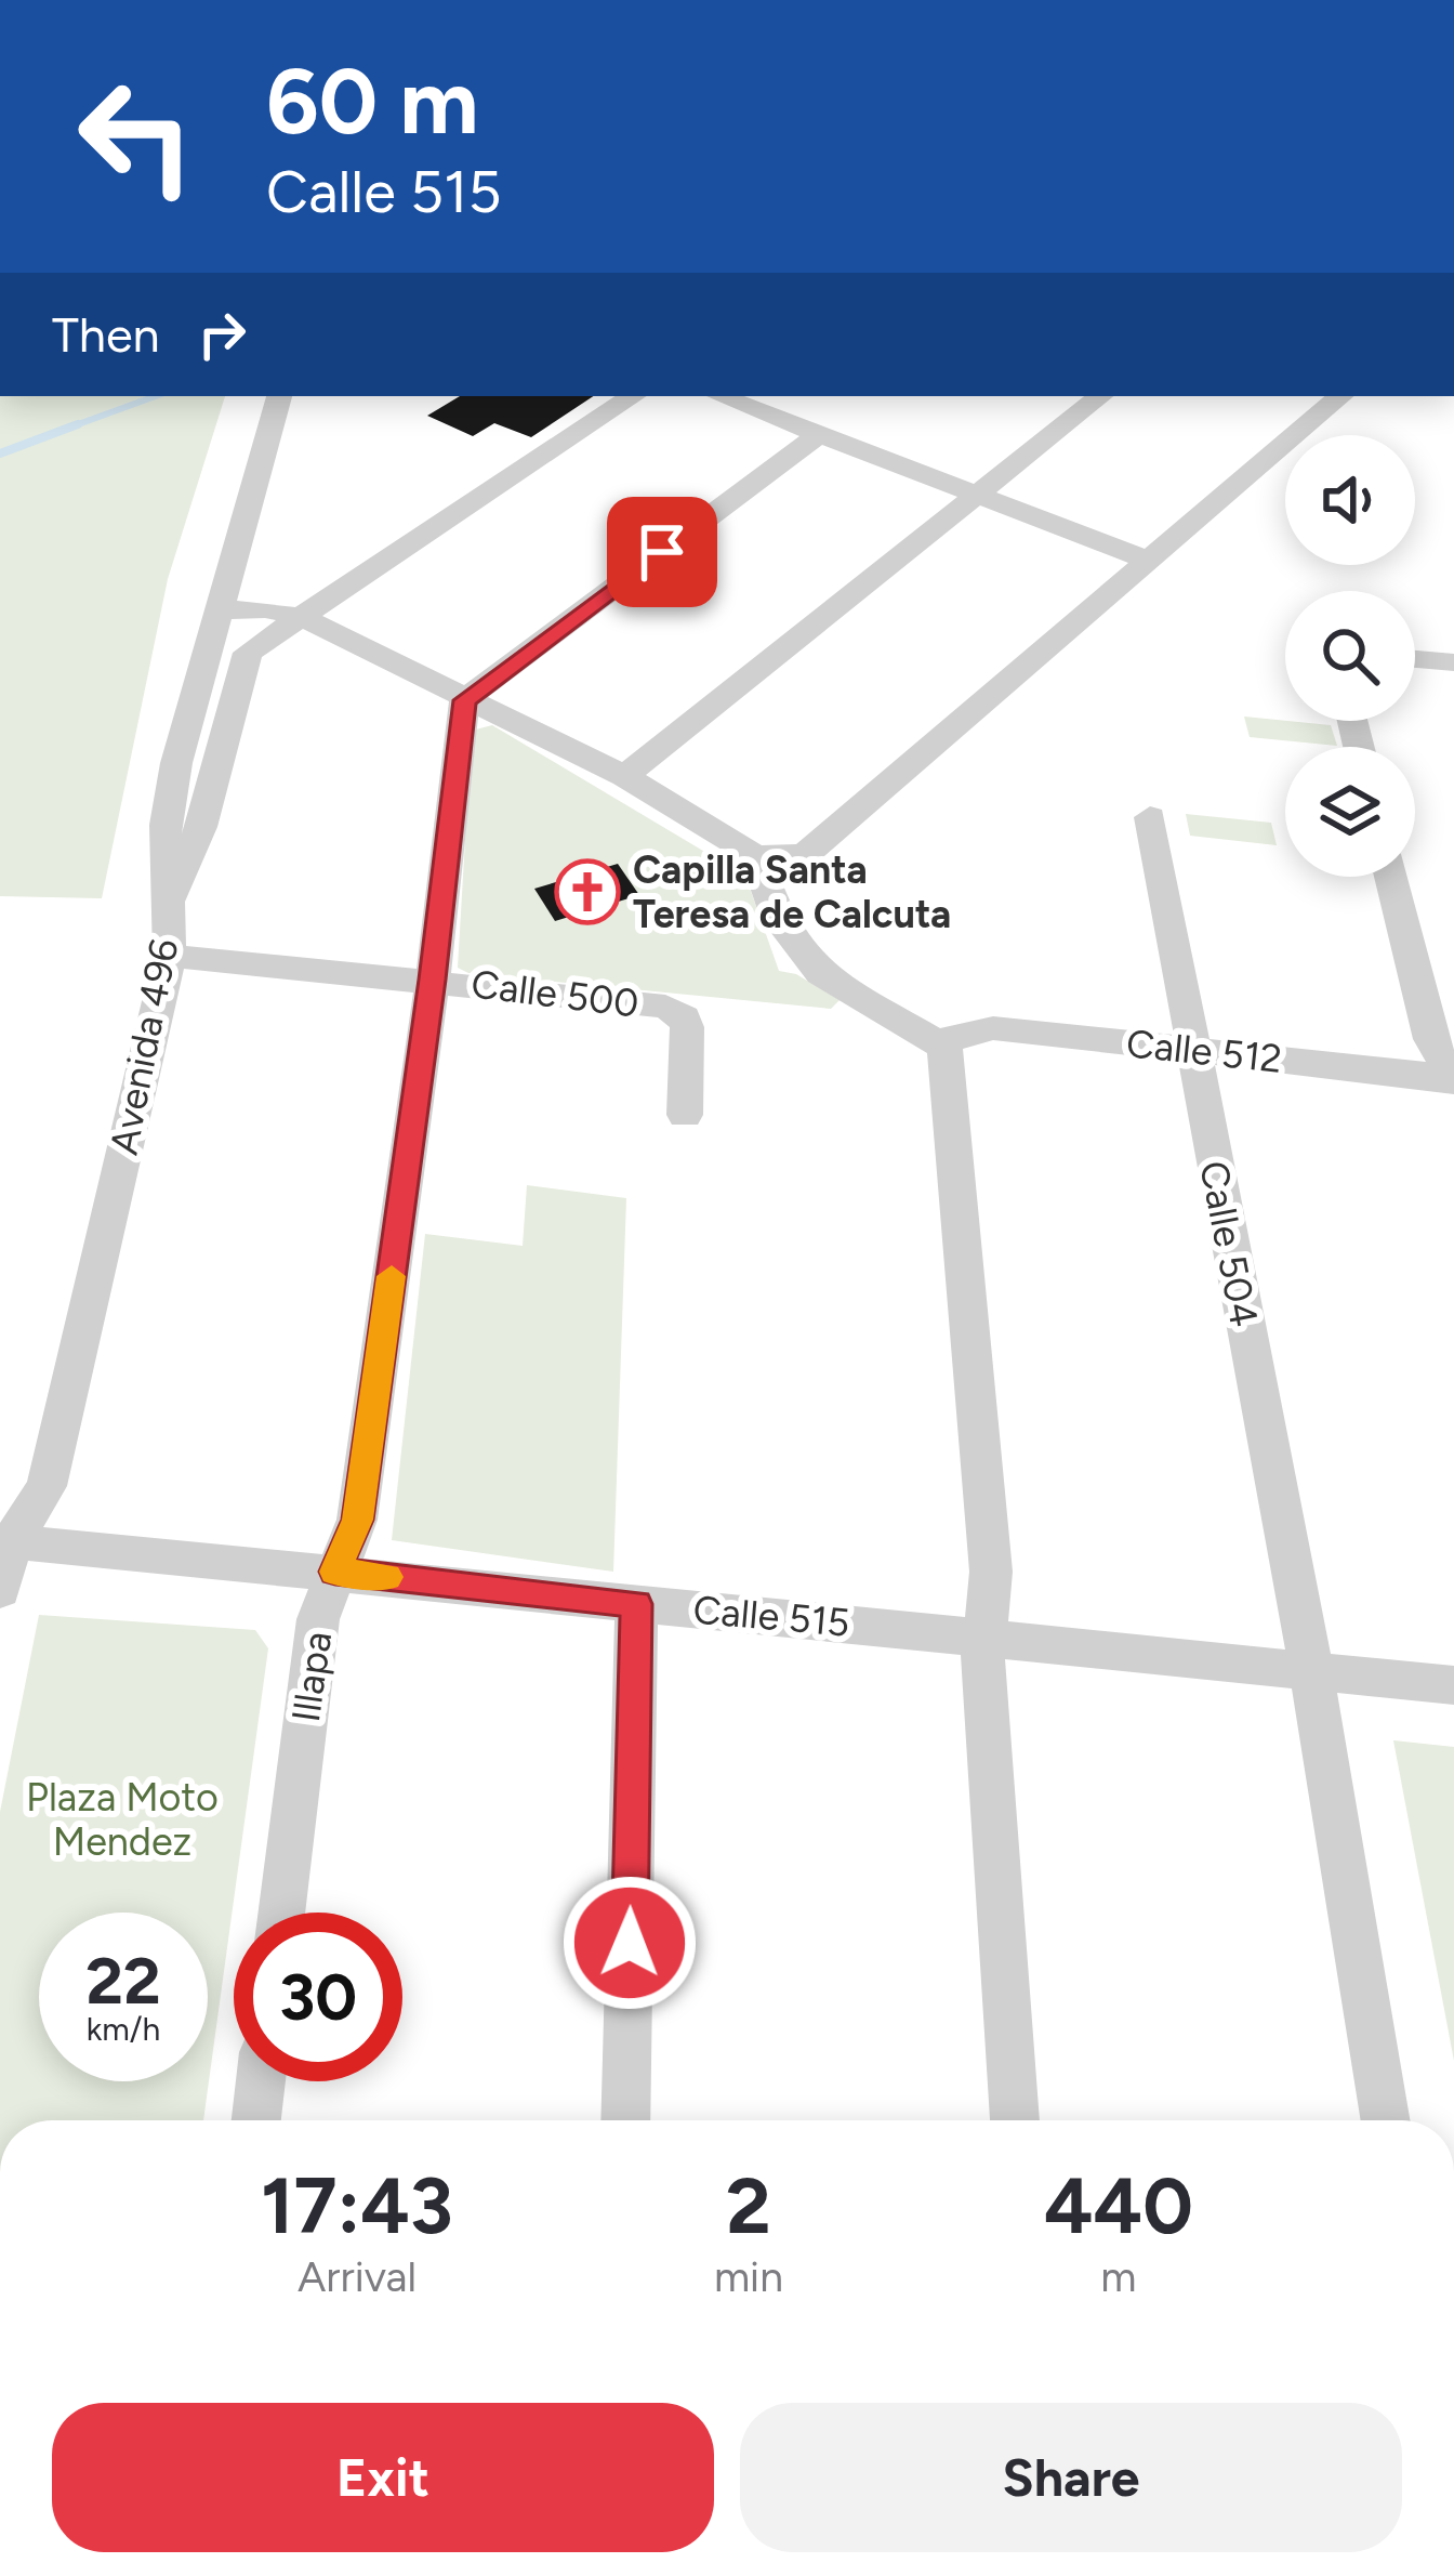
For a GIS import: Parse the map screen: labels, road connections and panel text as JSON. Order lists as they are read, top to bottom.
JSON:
{
  "streets": {
    "street": [
      "Calle 500",
      "Avenida 496",
      "Calle 512",
      "Calle 504",
      "Calle 515",
      "Illapa"
    ]
  },
  "crossings": [
    ["Calle 500", "Avenida 496"],
    ["Calle 500", "Illapa"],
    ["Avenida 496", "Calle 515"],
    ["Calle 512", "Calle 504"],
    ["Calle 504", "Calle 515"],
    ["Calle 515", "Illapa"]
  ],
  "parks": ["Plaza Moto Mendez"],
  "places": {
    "church": ["Capilla Santa Teresa de Calcuta"]
  },
  "page": {
    "turn": ["60 m", "Calle 515"],
    "then": "Then",
    "speed": "22 km/h",
    "limit": "30",
    "eta": [
      "17:43",
      "Arrival",
      "2",
      "min",
      "440",
      "m"
    ],
    "buttons": ["Exit", "Share"]
  }
}
